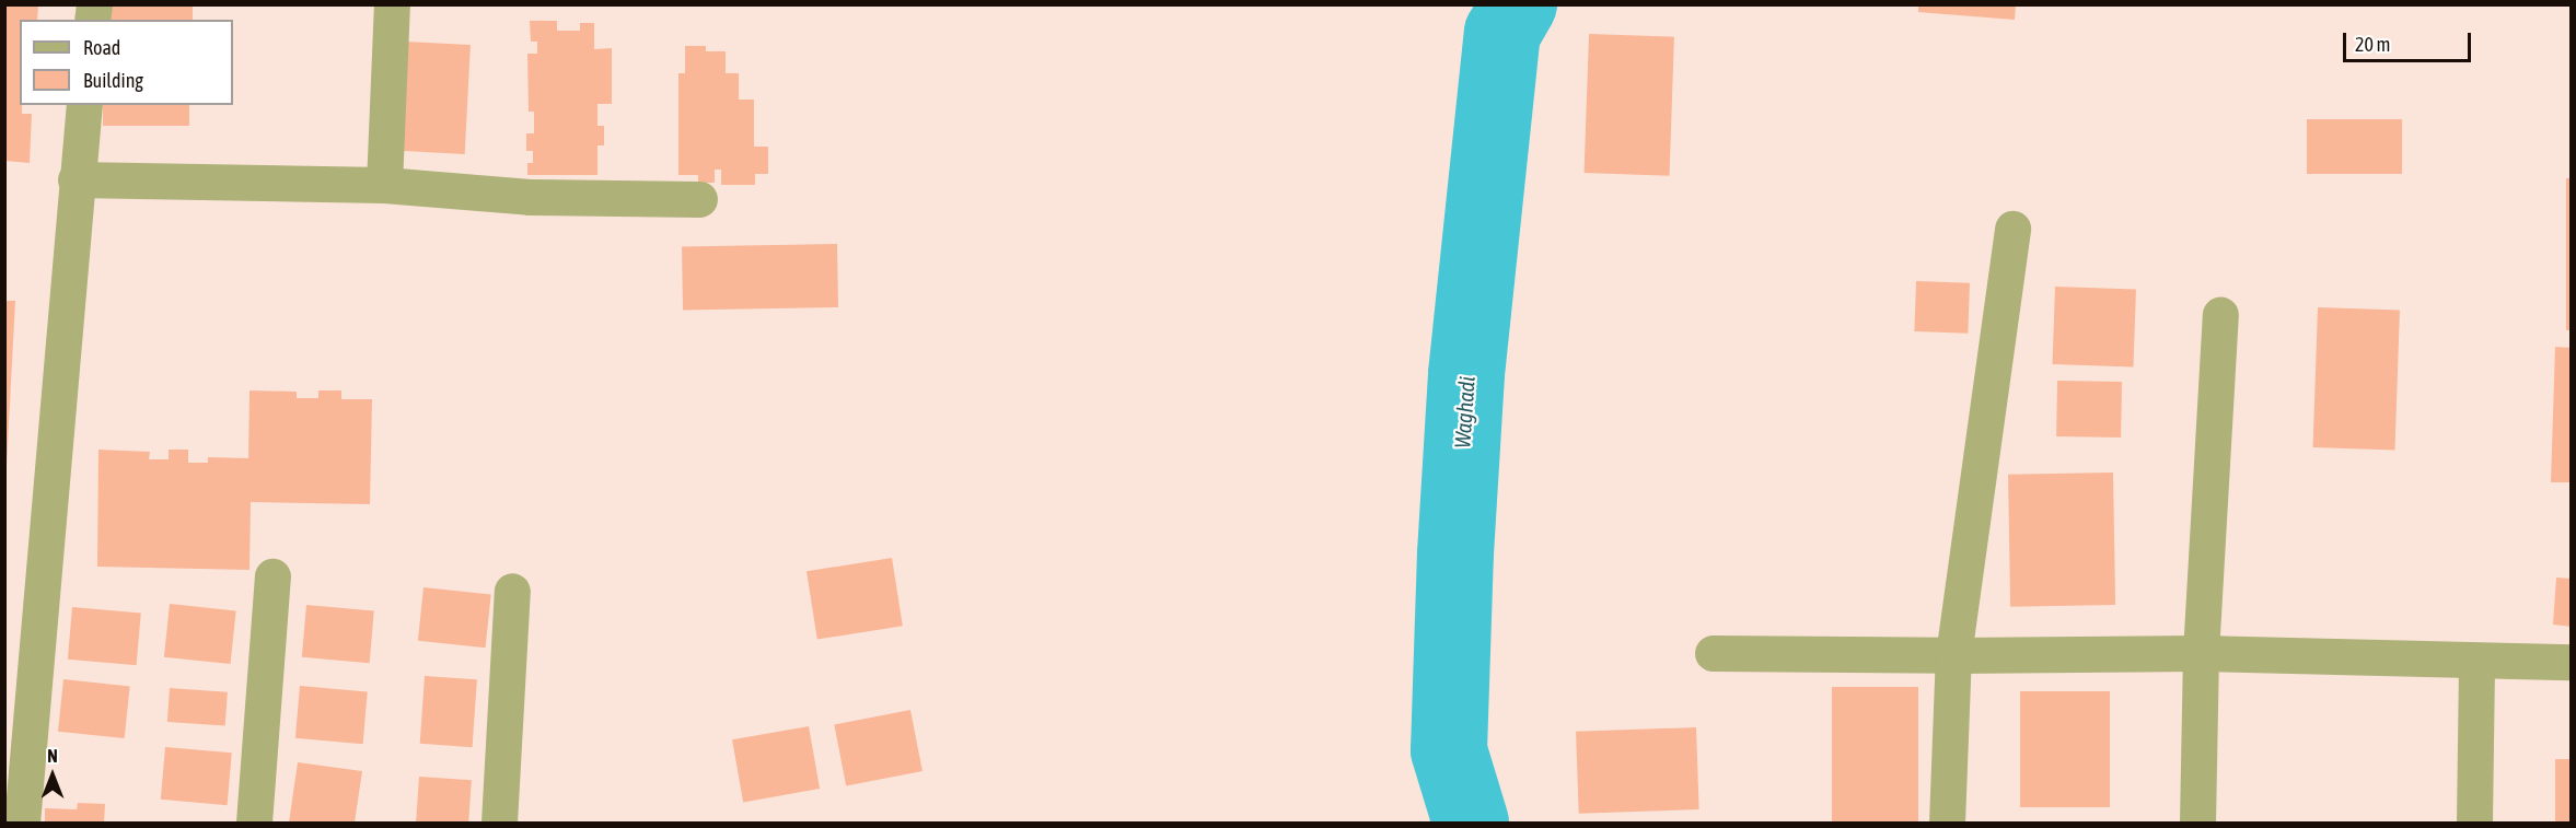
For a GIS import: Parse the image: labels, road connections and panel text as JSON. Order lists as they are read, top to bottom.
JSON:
{
  "water": ["Waghadi"],
  "legend": ["Road", "Building"],
  "scale_bar": "20 m",
  "north": "top"
}
